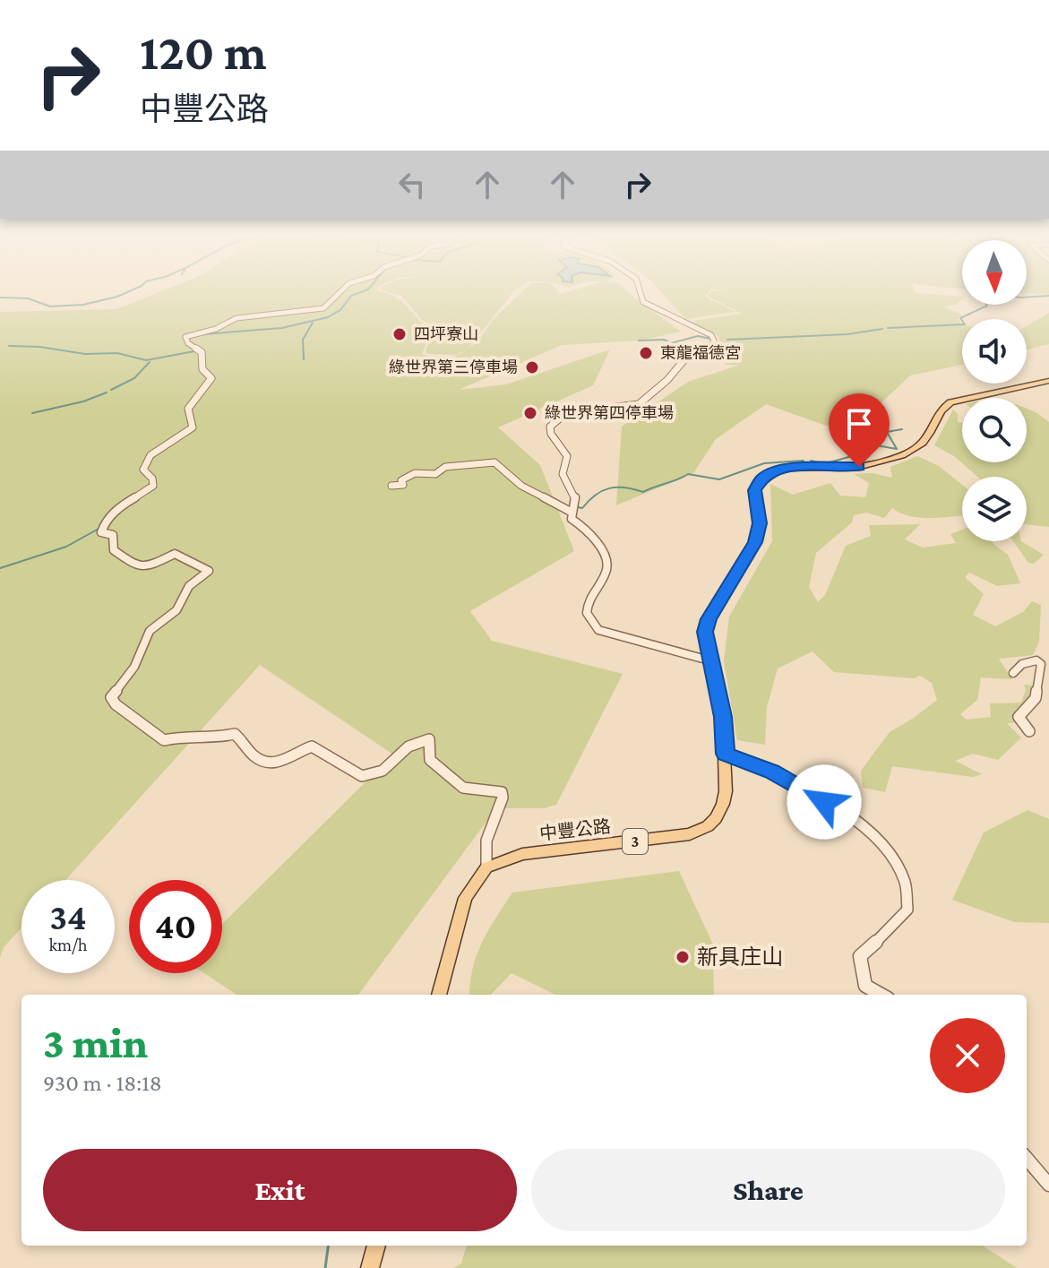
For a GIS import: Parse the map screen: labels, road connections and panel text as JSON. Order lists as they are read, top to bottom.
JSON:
{
  "streets": {
    "main road": ["中豐公路", "3"]
  },
  "places": [
    "四坪寮山",
    "東龍福德宮",
    "綠世界第三停車場",
    "綠世界第四停車場",
    "新具庄山"
  ],
  "north": "bottom",
  "page": {
    "turn": ["120 m", "中豐公路"],
    "speed": "34 km/h",
    "limit": "40",
    "heading": ["3 min", "930 m · 18:18"],
    "buttons": ["Exit", "Share"]
  }
}
